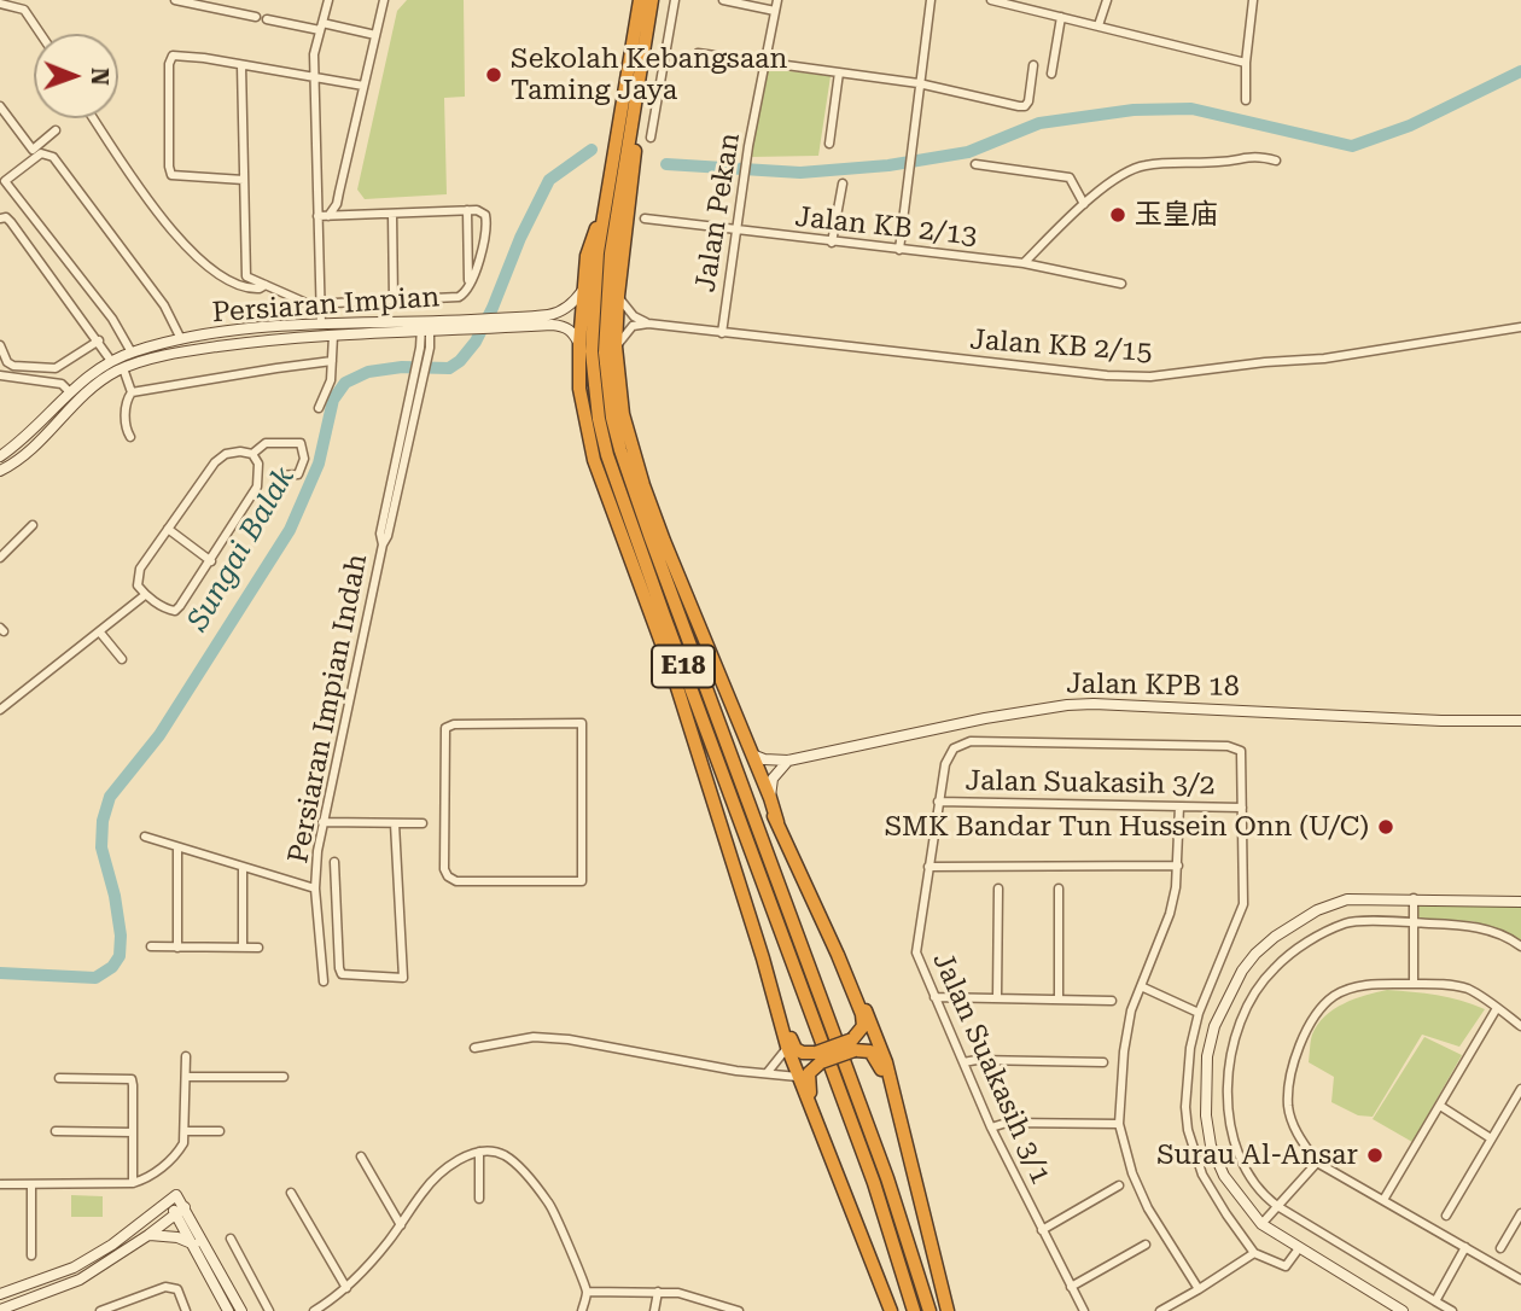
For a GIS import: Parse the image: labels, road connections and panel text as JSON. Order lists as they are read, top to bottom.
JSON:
{
  "streets": {
    "highway": ["E18"],
    "street": [
      "Jalan Pekan",
      "Jalan KB 2/13",
      "Persiaran Impian",
      "Jalan KB 2/15",
      "Jalan KPB 18",
      "Persiaran Impian Indah",
      "Jalan Suakasih 3/2",
      "Jalan Suakasih 3/1"
    ]
  },
  "crossings": [
    ["Jalan Pekan", "Jalan KB 2/13"],
    ["Jalan Pekan", "Jalan KB 2/15"],
    ["Persiaran Impian", "Persiaran Impian Indah"],
    ["Jalan Suakasih 3/2", "Jalan Suakasih 3/1"]
  ],
  "water": ["Sungai Balak"],
  "places": [
    "Sekolah Kebangsaan Taming Jaya",
    "玉皇庙",
    "SMK Bandar Tun Hussein Onn (U/C)",
    "Surau Al-Ansar"
  ],
  "north": "right"
}
